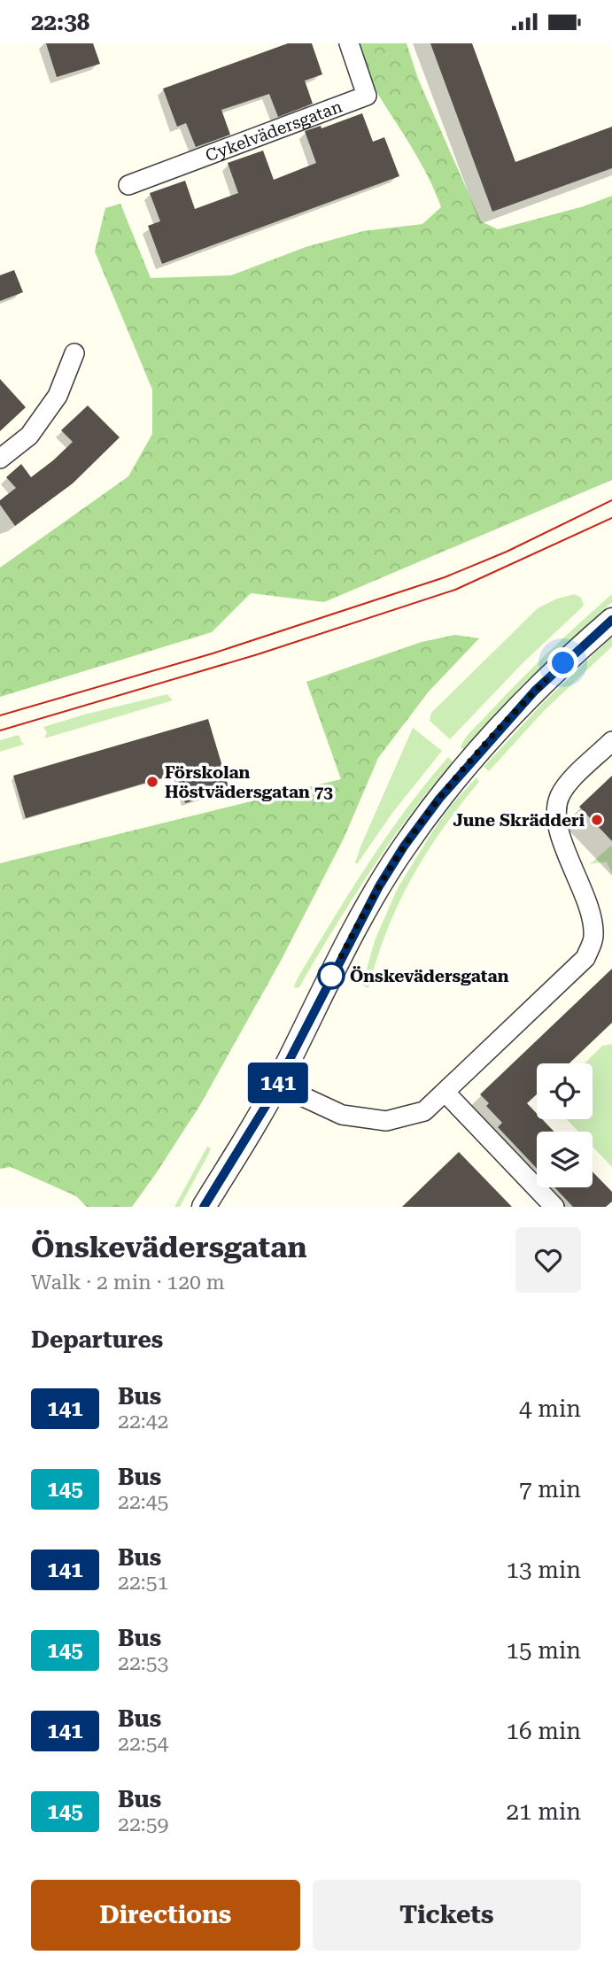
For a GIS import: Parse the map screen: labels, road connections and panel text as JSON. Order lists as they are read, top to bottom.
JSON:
{
  "streets": {
    "street": ["Cykelvädersgatan"]
  },
  "places": ["Förskolan Höstvädersgatan 73", "June Skrädderi", "Önskevädersgatan"],
  "lines": ["bus line 141"],
  "page": {
    "status": "22:38",
    "on_map": "141",
    "heading": [
      ["Önskevädersgatan", "Walk · 2 min · 120 m"],
      "Departures"
    ],
    "list": [
      {
        "mark": "141",
        "name": "Bus",
        "note": "22:42",
        "value": "4 min"
      },
      {
        "mark": "145",
        "name": "Bus",
        "note": "22:45",
        "value": "7 min"
      },
      {
        "mark": "141",
        "name": "Bus",
        "note": "22:51",
        "value": "13 min"
      },
      {
        "mark": "145",
        "name": "Bus",
        "note": "22:53",
        "value": "15 min"
      },
      {
        "mark": "141",
        "name": "Bus",
        "note": "22:54",
        "value": "16 min"
      },
      {
        "mark": "145",
        "name": "Bus",
        "note": "22:59",
        "value": "21 min"
      }
    ],
    "buttons": ["Directions", "Tickets"]
  }
}
